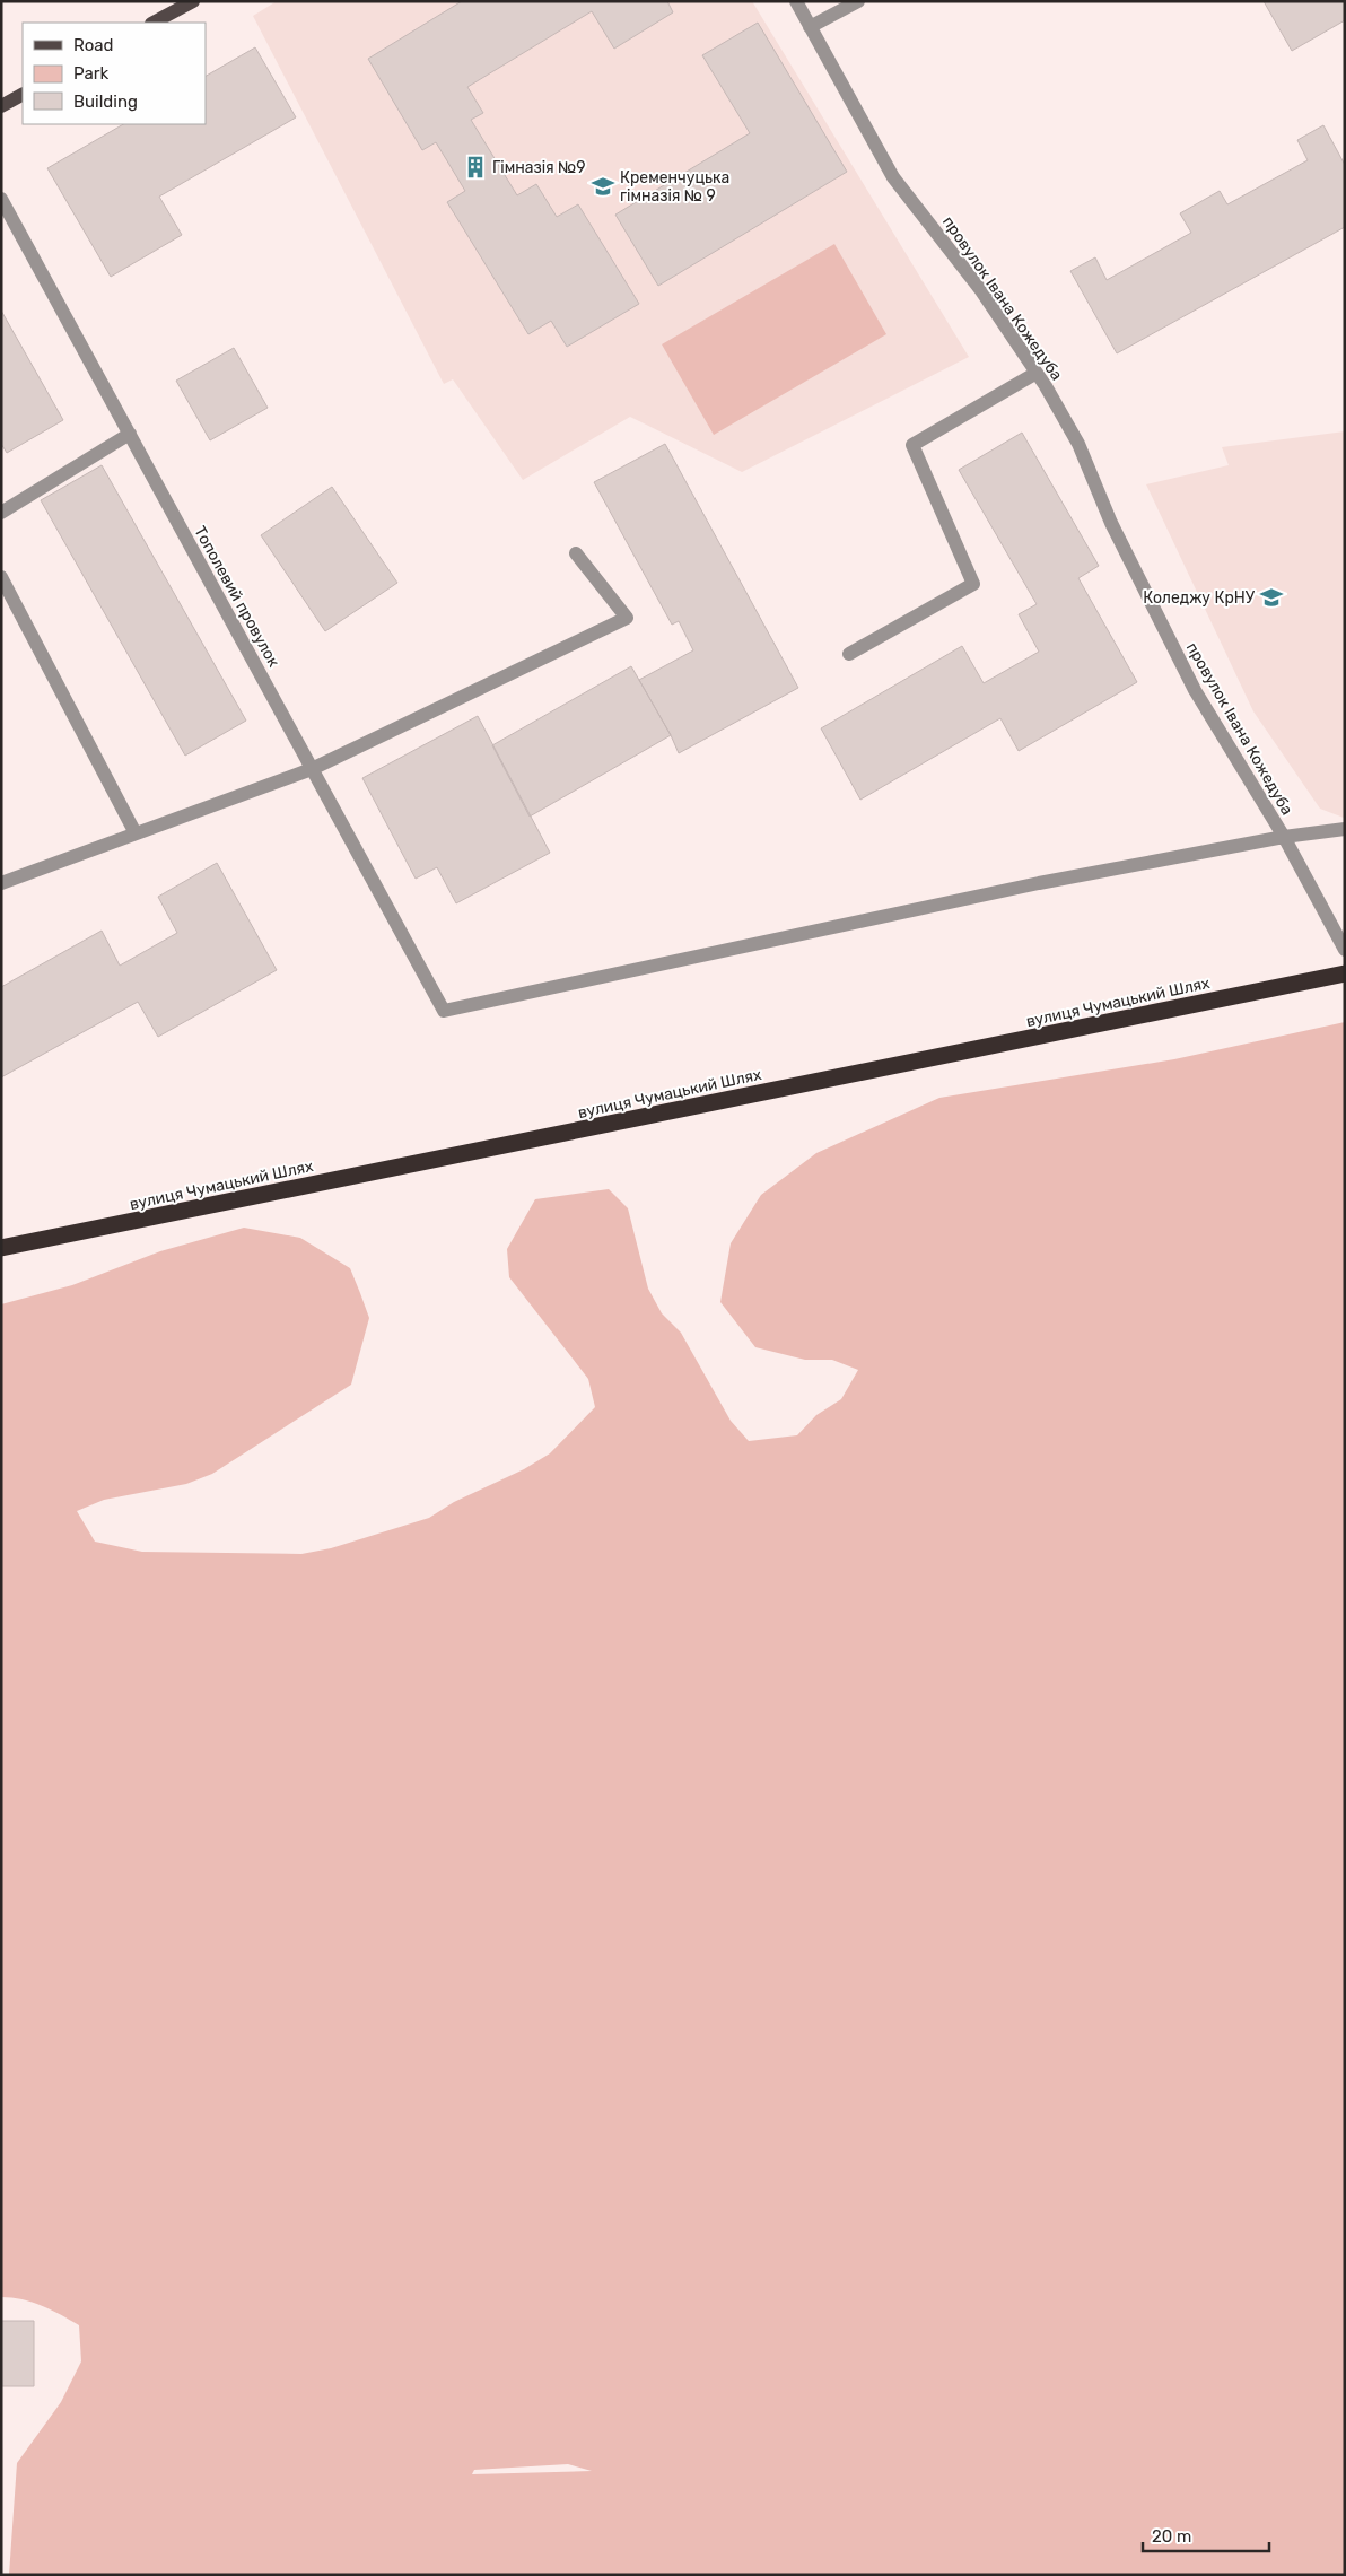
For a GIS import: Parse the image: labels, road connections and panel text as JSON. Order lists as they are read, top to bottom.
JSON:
{
  "streets": {
    "highway": ["вулиця Чумацький Шлях"],
    "street": ["провулок Івана Кожедуба", "Тополевий провулок"]
  },
  "crossings": [
    ["провулок Івана Кожедуба", "Тополевий провулок"]
  ],
  "places": {
    "building": ["Гімназія №9"],
    "school or university": ["Кременчуцька гімназія № 9", "Коледжу КрНУ"]
  },
  "legend": ["Road", "Park", "Building"],
  "scale_bar": "20 m"
}
